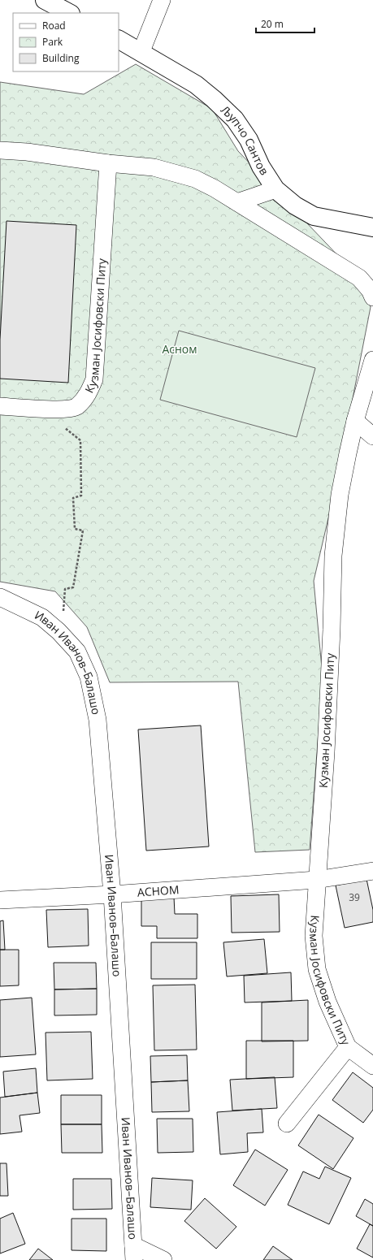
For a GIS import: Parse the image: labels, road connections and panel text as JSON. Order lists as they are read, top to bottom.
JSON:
{
  "streets": {
    "street": [
      "Љупчо Сантов",
      "Кузман Јосифовски Питу",
      "Иван Иванов–Балашо",
      "АСНОМ"
    ]
  },
  "crossings": [
    ["Кузман Јосифовски Питу", "АСНОМ"],
    ["Иван Иванов–Балашо", "АСНОМ"]
  ],
  "parks": ["Асном"],
  "house_numbers": ["39"],
  "legend": ["Road", "Park", "Building"],
  "scale_bar": "20 m"
}
